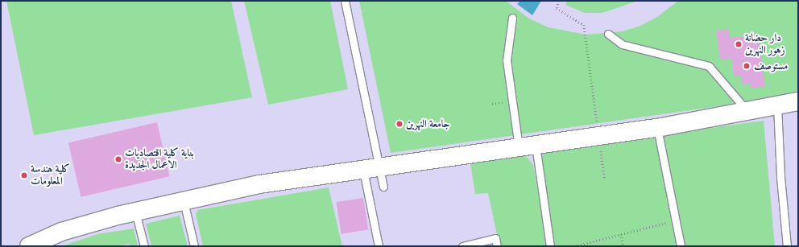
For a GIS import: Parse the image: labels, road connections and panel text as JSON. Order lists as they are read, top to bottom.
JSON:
{
  "places": [
    "دار حضانة زهور النهرين",
    "مستوصف",
    "جامعة النهرين",
    "بناية كلية اقتصاديات الاعمال الجديدة",
    "كلية هندسة المعلومات"
  ]
}
